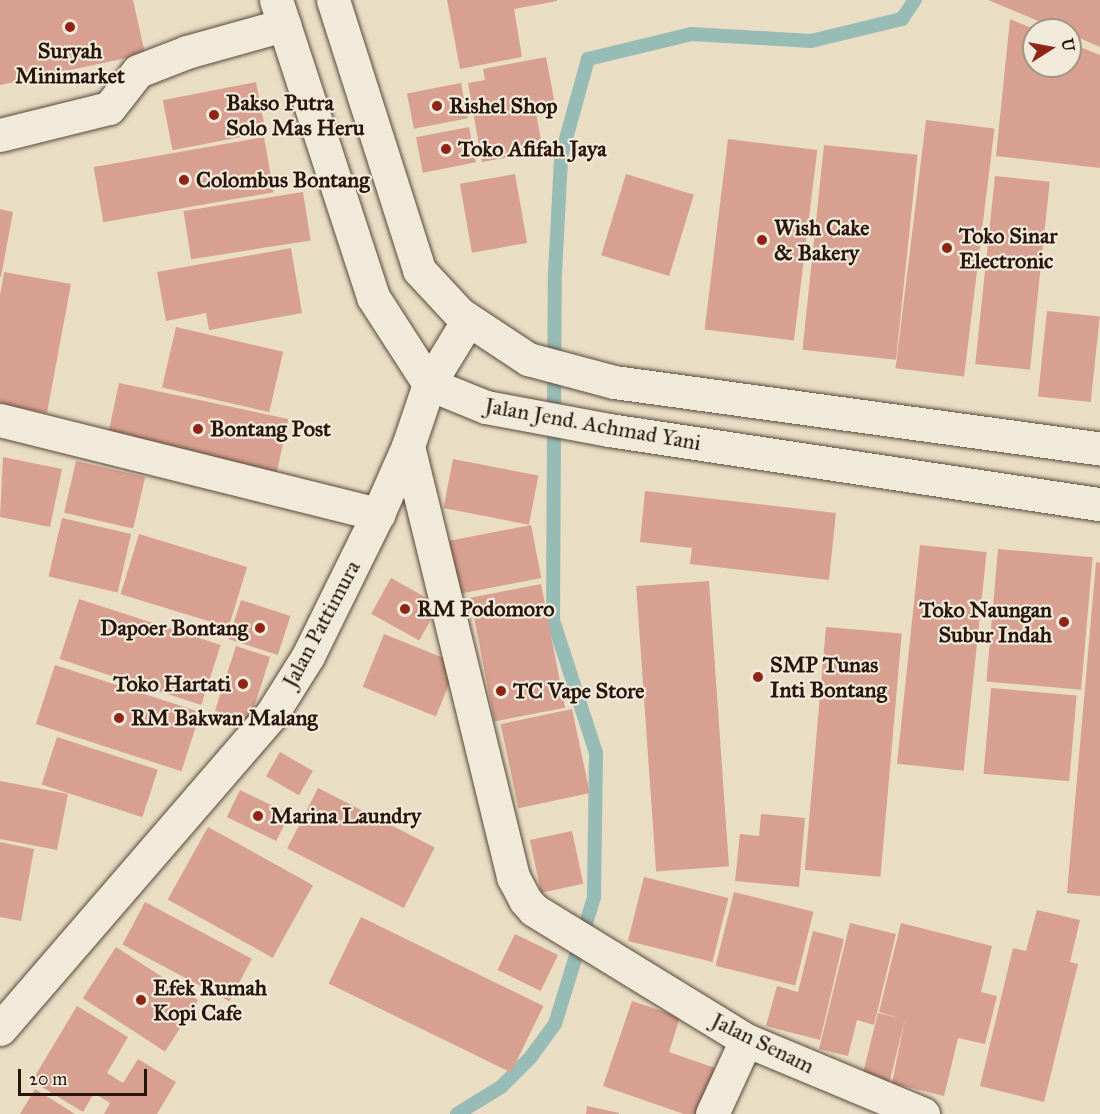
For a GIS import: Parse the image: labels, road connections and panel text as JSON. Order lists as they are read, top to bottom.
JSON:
{
  "streets": {
    "street": ["Jalan Jend. Achmad Yani", "Jalan Pattimura", "Jalan Senam"]
  },
  "crossings": [
    ["Jalan Jend. Achmad Yani", "Jalan Pattimura"],
    ["Jalan Pattimura", "Jalan Senam"]
  ],
  "places": [
    "Suryah Minimarket",
    "Rishel Shop",
    "Bakso Putra Solo Mas Heru",
    "Toko Afifah Jaya",
    "Colombus Bontang",
    "Wish Cake & Bakery",
    "Toko Sinar Electronic",
    "Bontang Post",
    "RM Podomoro",
    "Toko Naungan Subur Indah",
    "Dapoer Bontang",
    "SMP Tunas Inti Bontang",
    "Toko Hartati",
    "TC Vape Store",
    "RM Bakwan Malang",
    "Marina Laundry",
    "Efek Rumah Kopi Cafe"
  ],
  "scale_bar": "20 m",
  "north": "right"
}
